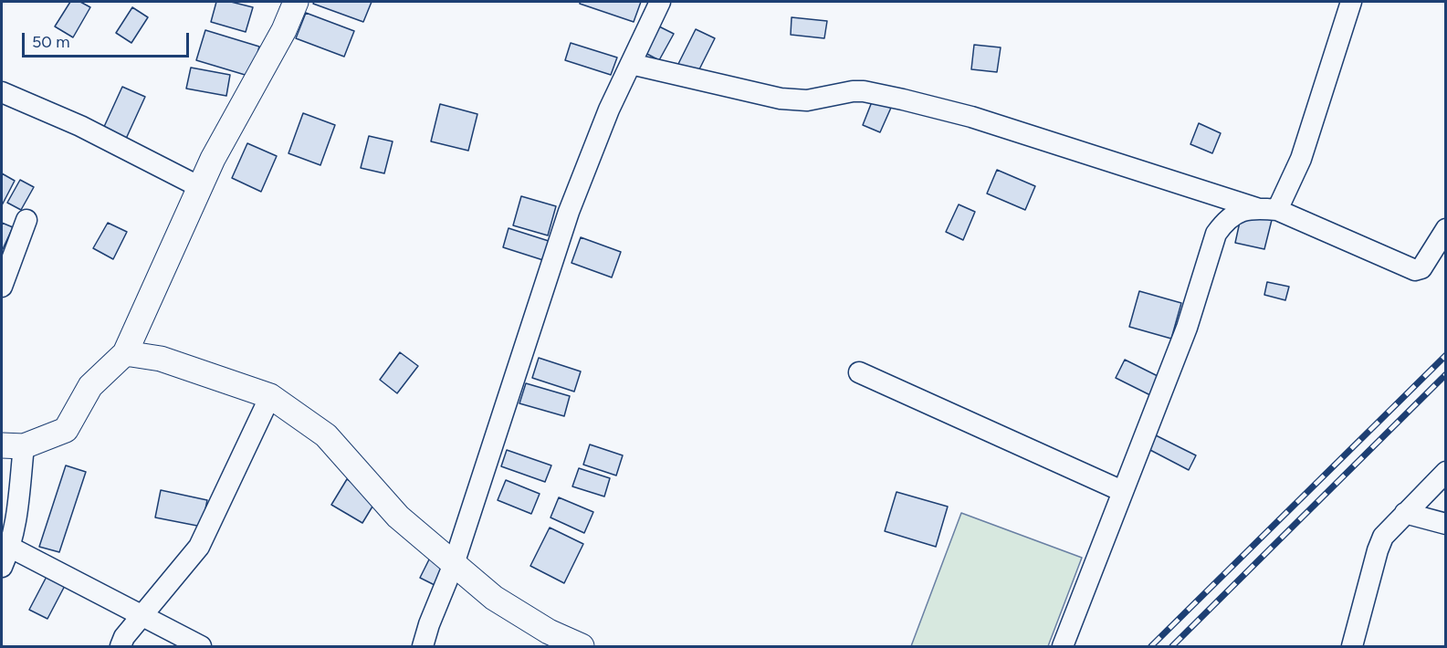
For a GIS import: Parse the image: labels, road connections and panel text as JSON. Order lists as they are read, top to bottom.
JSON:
{
  "scale_bar": "50 m"
}
